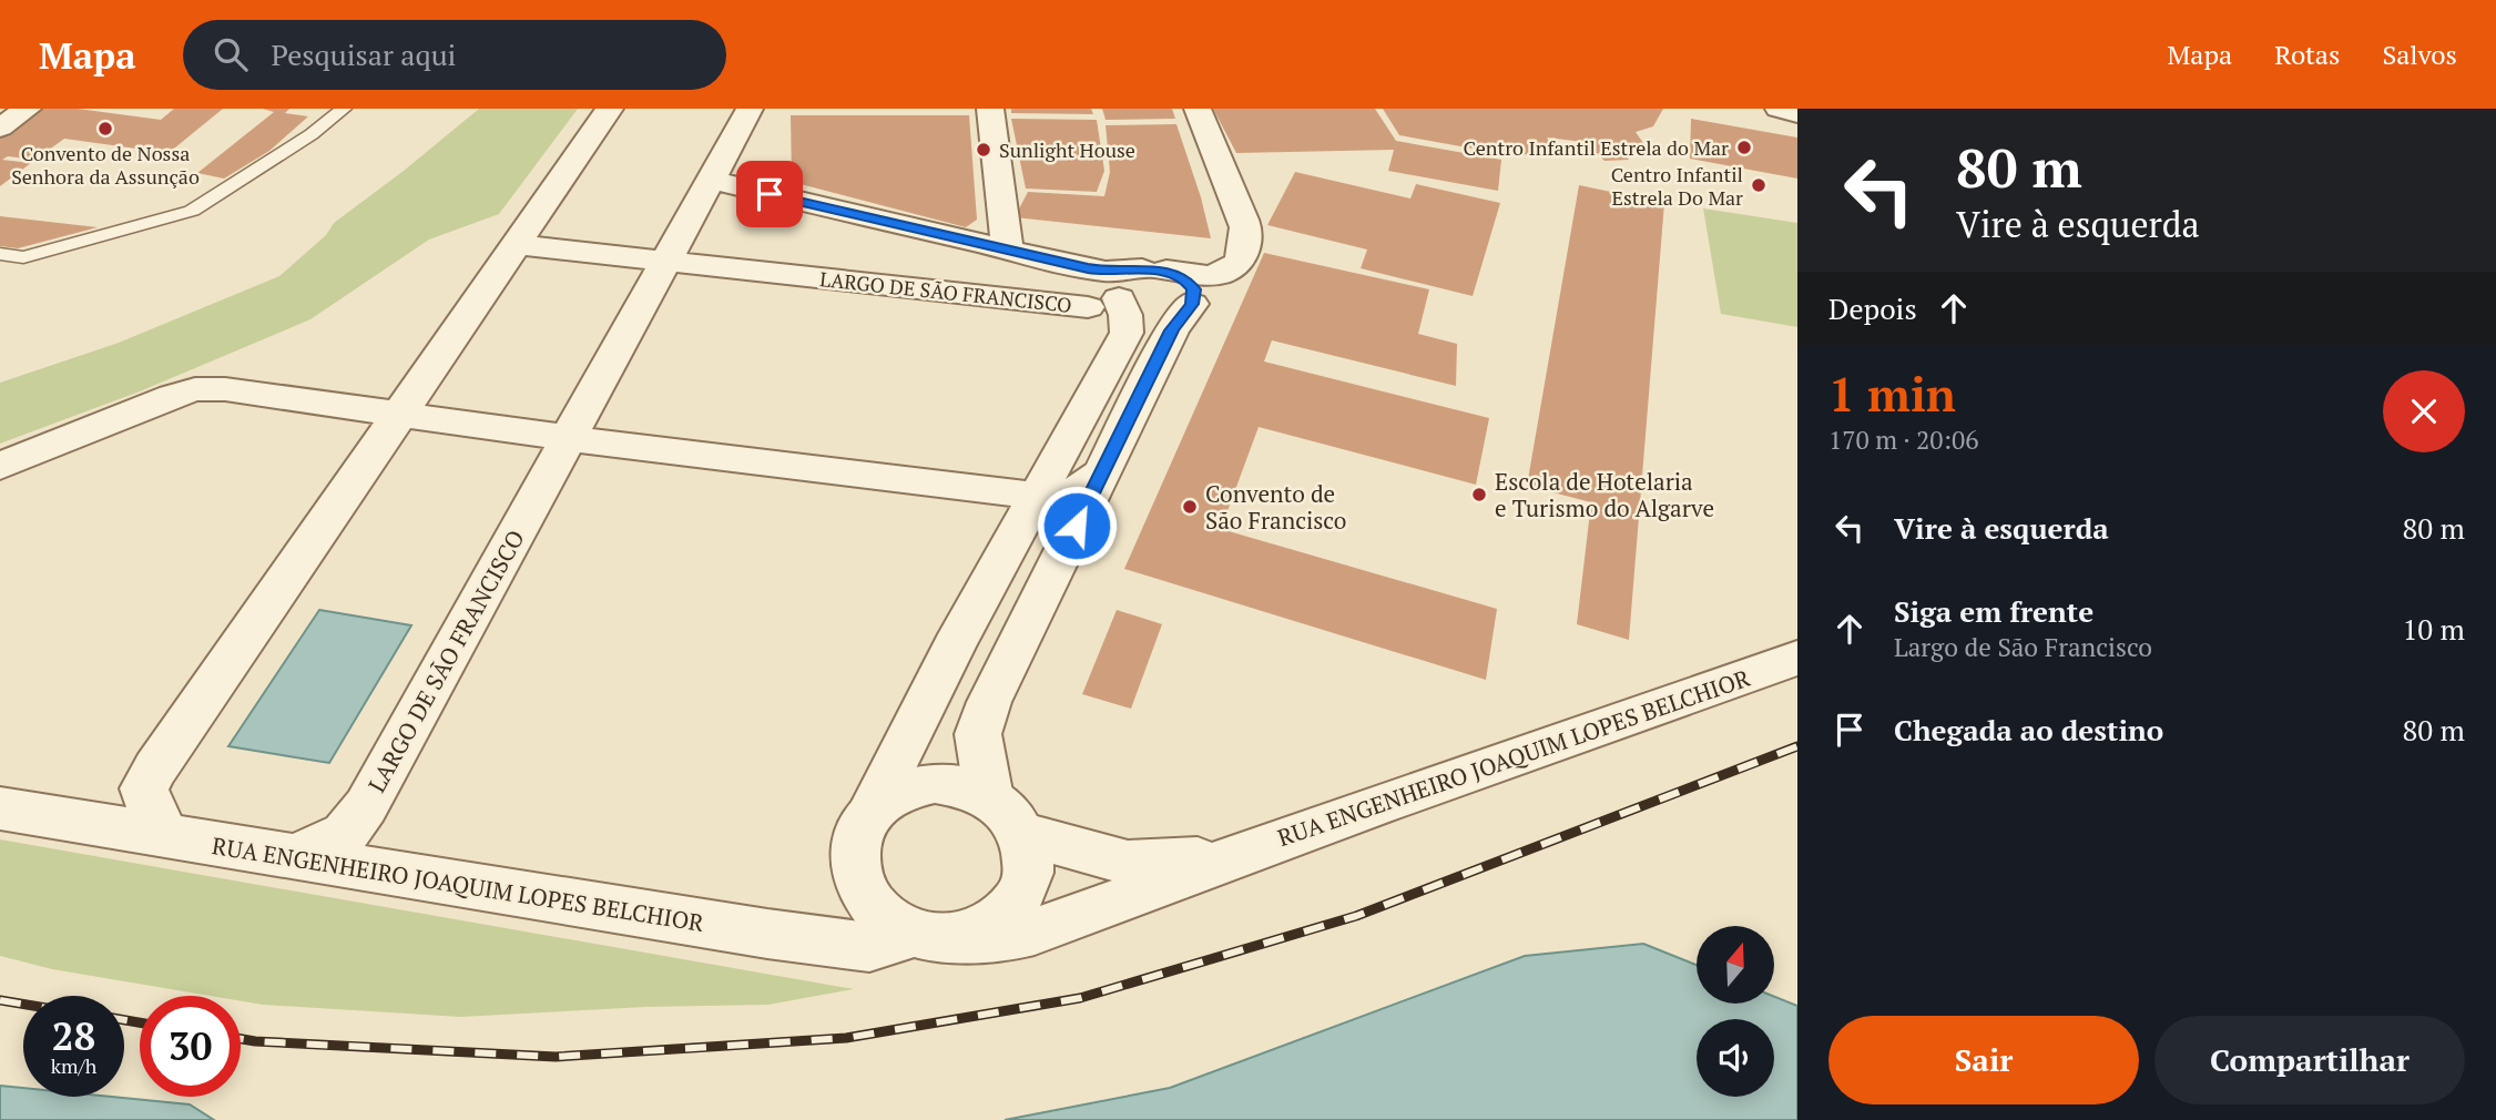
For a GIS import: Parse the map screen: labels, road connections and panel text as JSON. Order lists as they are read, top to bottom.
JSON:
{
  "streets": {
    "street": ["LARGO DE SÃO FRANCISCO", "RUA ENGENHEIRO JOAQUIM LOPES BELCHIOR"]
  },
  "crossings": [
    ["LARGO DE SÃO FRANCISCO", "RUA ENGENHEIRO JOAQUIM LOPES BELCHIOR"]
  ],
  "places": [
    "Convento de Nossa Senhora da Assunção",
    "Centro Infantil Estrela do Mar",
    "Sunlight House",
    "Centro Infantil Estrela Do Mar",
    "Escola de Hotelaria e Turismo do Algarve",
    "Convento de São Francisco"
  ],
  "north": "top",
  "page": {
    "header": "Mapa",
    "search": "Pesquisar aqui",
    "nav": ["Mapa", "Rotas", "Salvos"],
    "turn": ["80 m", "Vire à esquerda"],
    "then": "Depois",
    "heading": ["1 min", "170 m · 20:06"],
    "list": [
      {
        "name": "Vire à esquerda",
        "value": "80 m"
      },
      {
        "name": "Siga em frente",
        "note": "Largo de São Francisco",
        "value": "10 m"
      },
      {
        "name": "Chegada ao destino",
        "value": "80 m"
      }
    ],
    "speed": "28 km/h",
    "limit": "30",
    "buttons": ["Sair", "Compartilhar"]
  }
}
